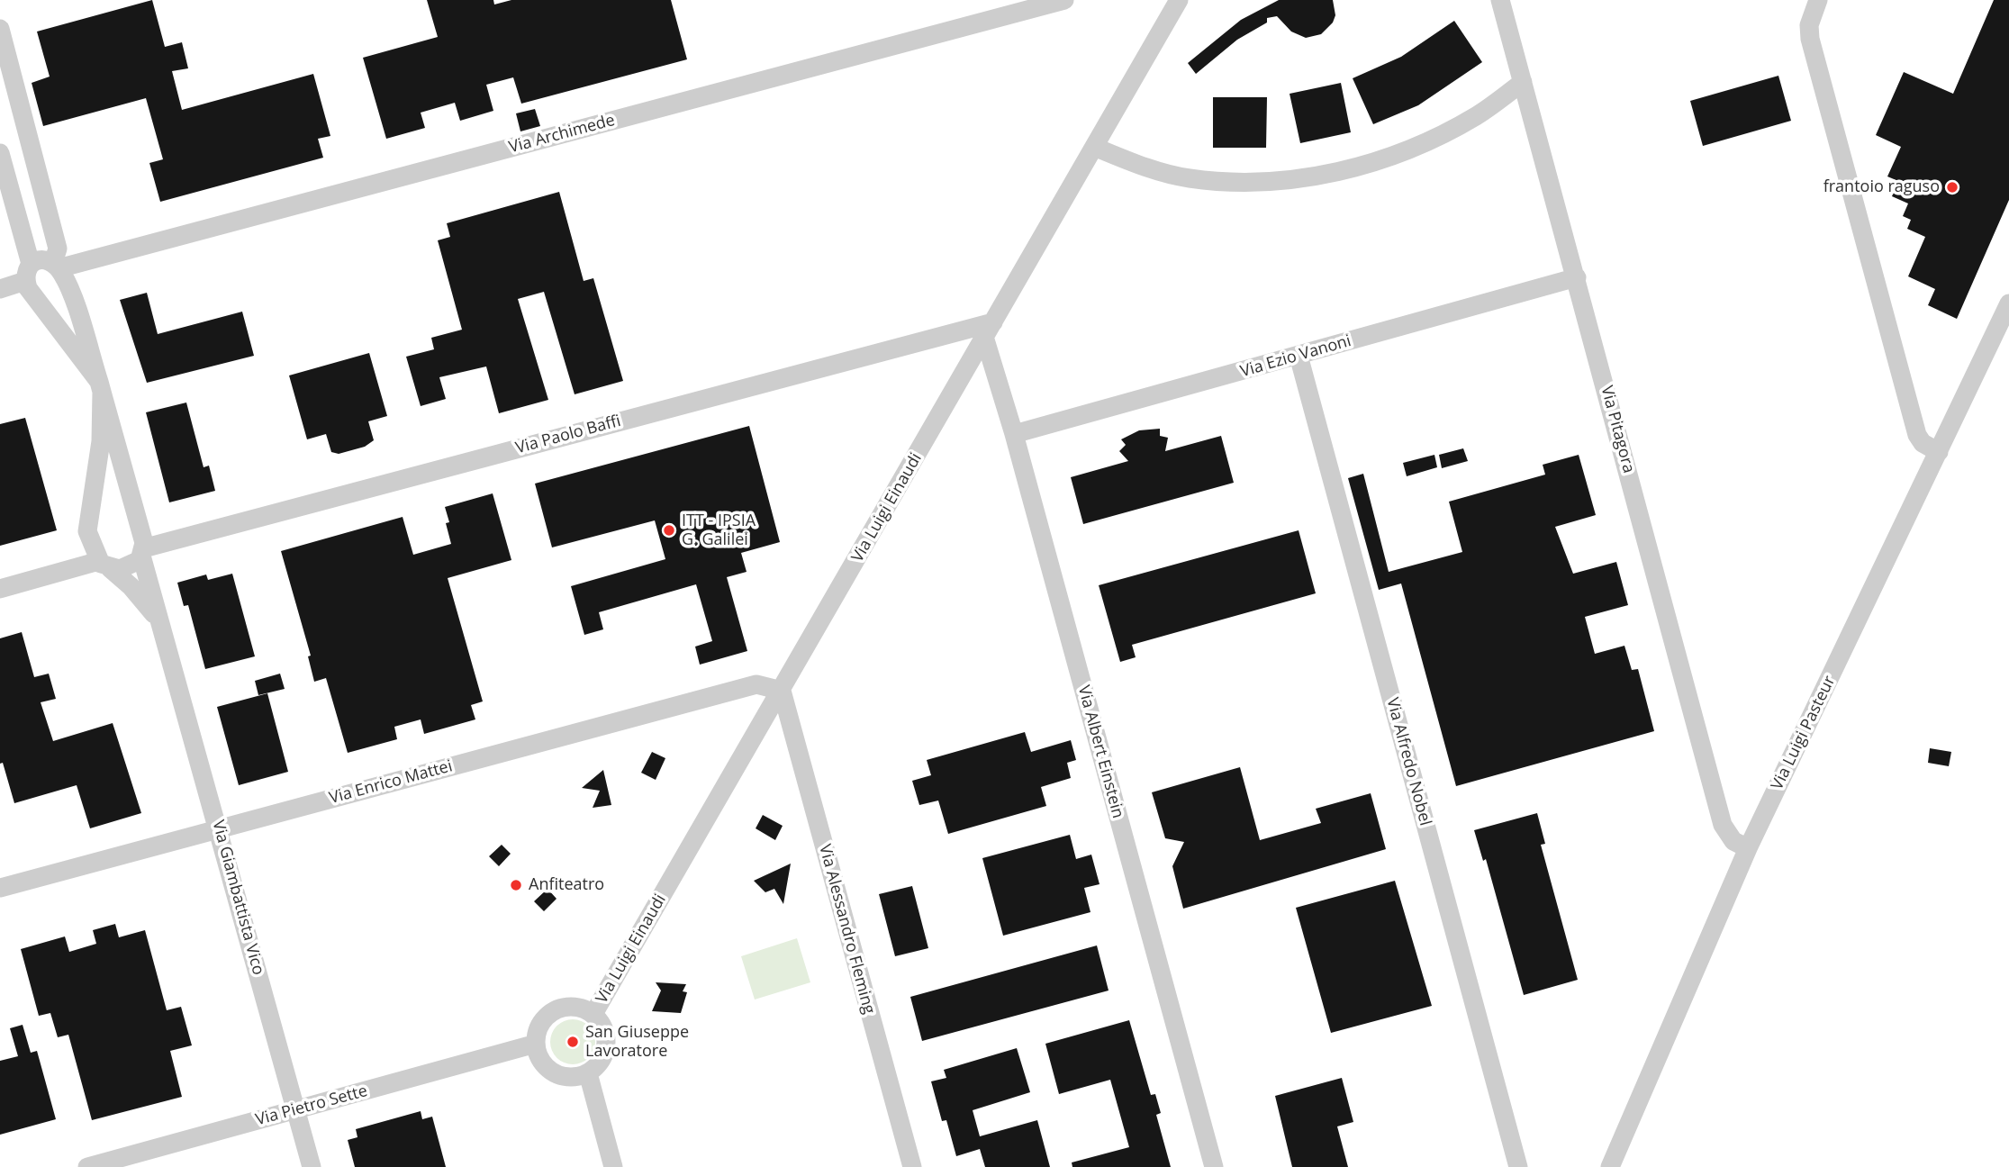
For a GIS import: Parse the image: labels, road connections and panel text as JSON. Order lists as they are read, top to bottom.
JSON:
{
  "streets": {
    "street": [
      "Via Archimede",
      "Via Ezio Vanoni",
      "Via Pitagora",
      "Via Paolo Baffi",
      "Via Luigi Einaudi",
      "Via Luigi Pasteur",
      "Via Albert Einstein",
      "Via Alfredo Nobel",
      "Via Enrico Mattei",
      "Via Giambattista Vico",
      "Via Alessandro Fleming",
      "Via Pietro Sette"
    ]
  },
  "crossings": [
    ["Via Ezio Vanoni", "Via Pitagora"],
    ["Via Ezio Vanoni", "Via Albert Einstein"],
    ["Via Ezio Vanoni", "Via Alfredo Nobel"],
    ["Via Pitagora", "Via Luigi Pasteur"],
    ["Via Paolo Baffi", "Via Luigi Einaudi"],
    ["Via Paolo Baffi", "Via Albert Einstein"],
    ["Via Paolo Baffi", "Via Giambattista Vico"],
    ["Via Luigi Einaudi", "Via Albert Einstein"],
    ["Via Luigi Einaudi", "Via Enrico Mattei"],
    ["Via Luigi Einaudi", "Via Alessandro Fleming"],
    ["Via Luigi Einaudi", "Via Pietro Sette"],
    ["Via Enrico Mattei", "Via Giambattista Vico"],
    ["Via Enrico Mattei", "Via Alessandro Fleming"],
    ["Via Giambattista Vico", "Via Pietro Sette"]
  ],
  "places": [
    "frantoio raguso",
    "ITT - IPSIA G. Galilei",
    "Anfiteatro",
    "San Giuseppe Lavoratore"
  ]
}
